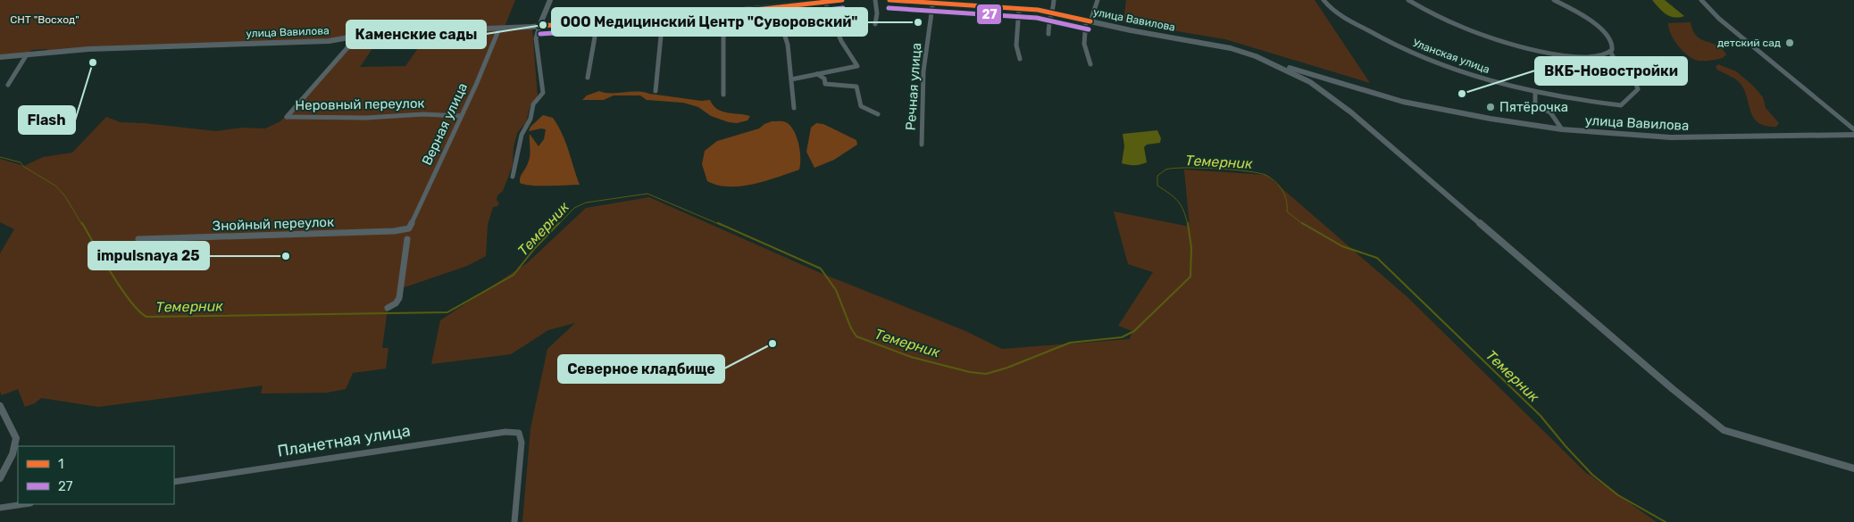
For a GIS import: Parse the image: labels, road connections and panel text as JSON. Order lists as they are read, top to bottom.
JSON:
{
  "streets": {
    "street": [
      "улица Вавилова",
      "Уланская улица",
      "Речная улица",
      "Неровный переулок",
      "Верная улица",
      "Знойный переулок",
      "Планетная улица"
    ]
  },
  "crossings": [
    ["улица Вавилова", "Речная улица"],
    ["улица Вавилова", "Неровный переулок"],
    ["улица Вавилова", "Верная улица"],
    ["Неровный переулок", "Верная улица"],
    ["Верная улица", "Знойный переулок"]
  ],
  "water": ["Темерник"],
  "parks": ["СНТ \"Восход\""],
  "places": [
    "ООО Медицинский Центр \"Суворовский\"",
    "Каменские сады",
    "детский сад",
    "Flash",
    "ВКБ-Новостройки",
    "Пятёрочка",
    "impulsnaya 25",
    "Северное кладбище"
  ],
  "lines": ["transit line 1", "transit line 27"],
  "legend": ["1", "27"]
}
